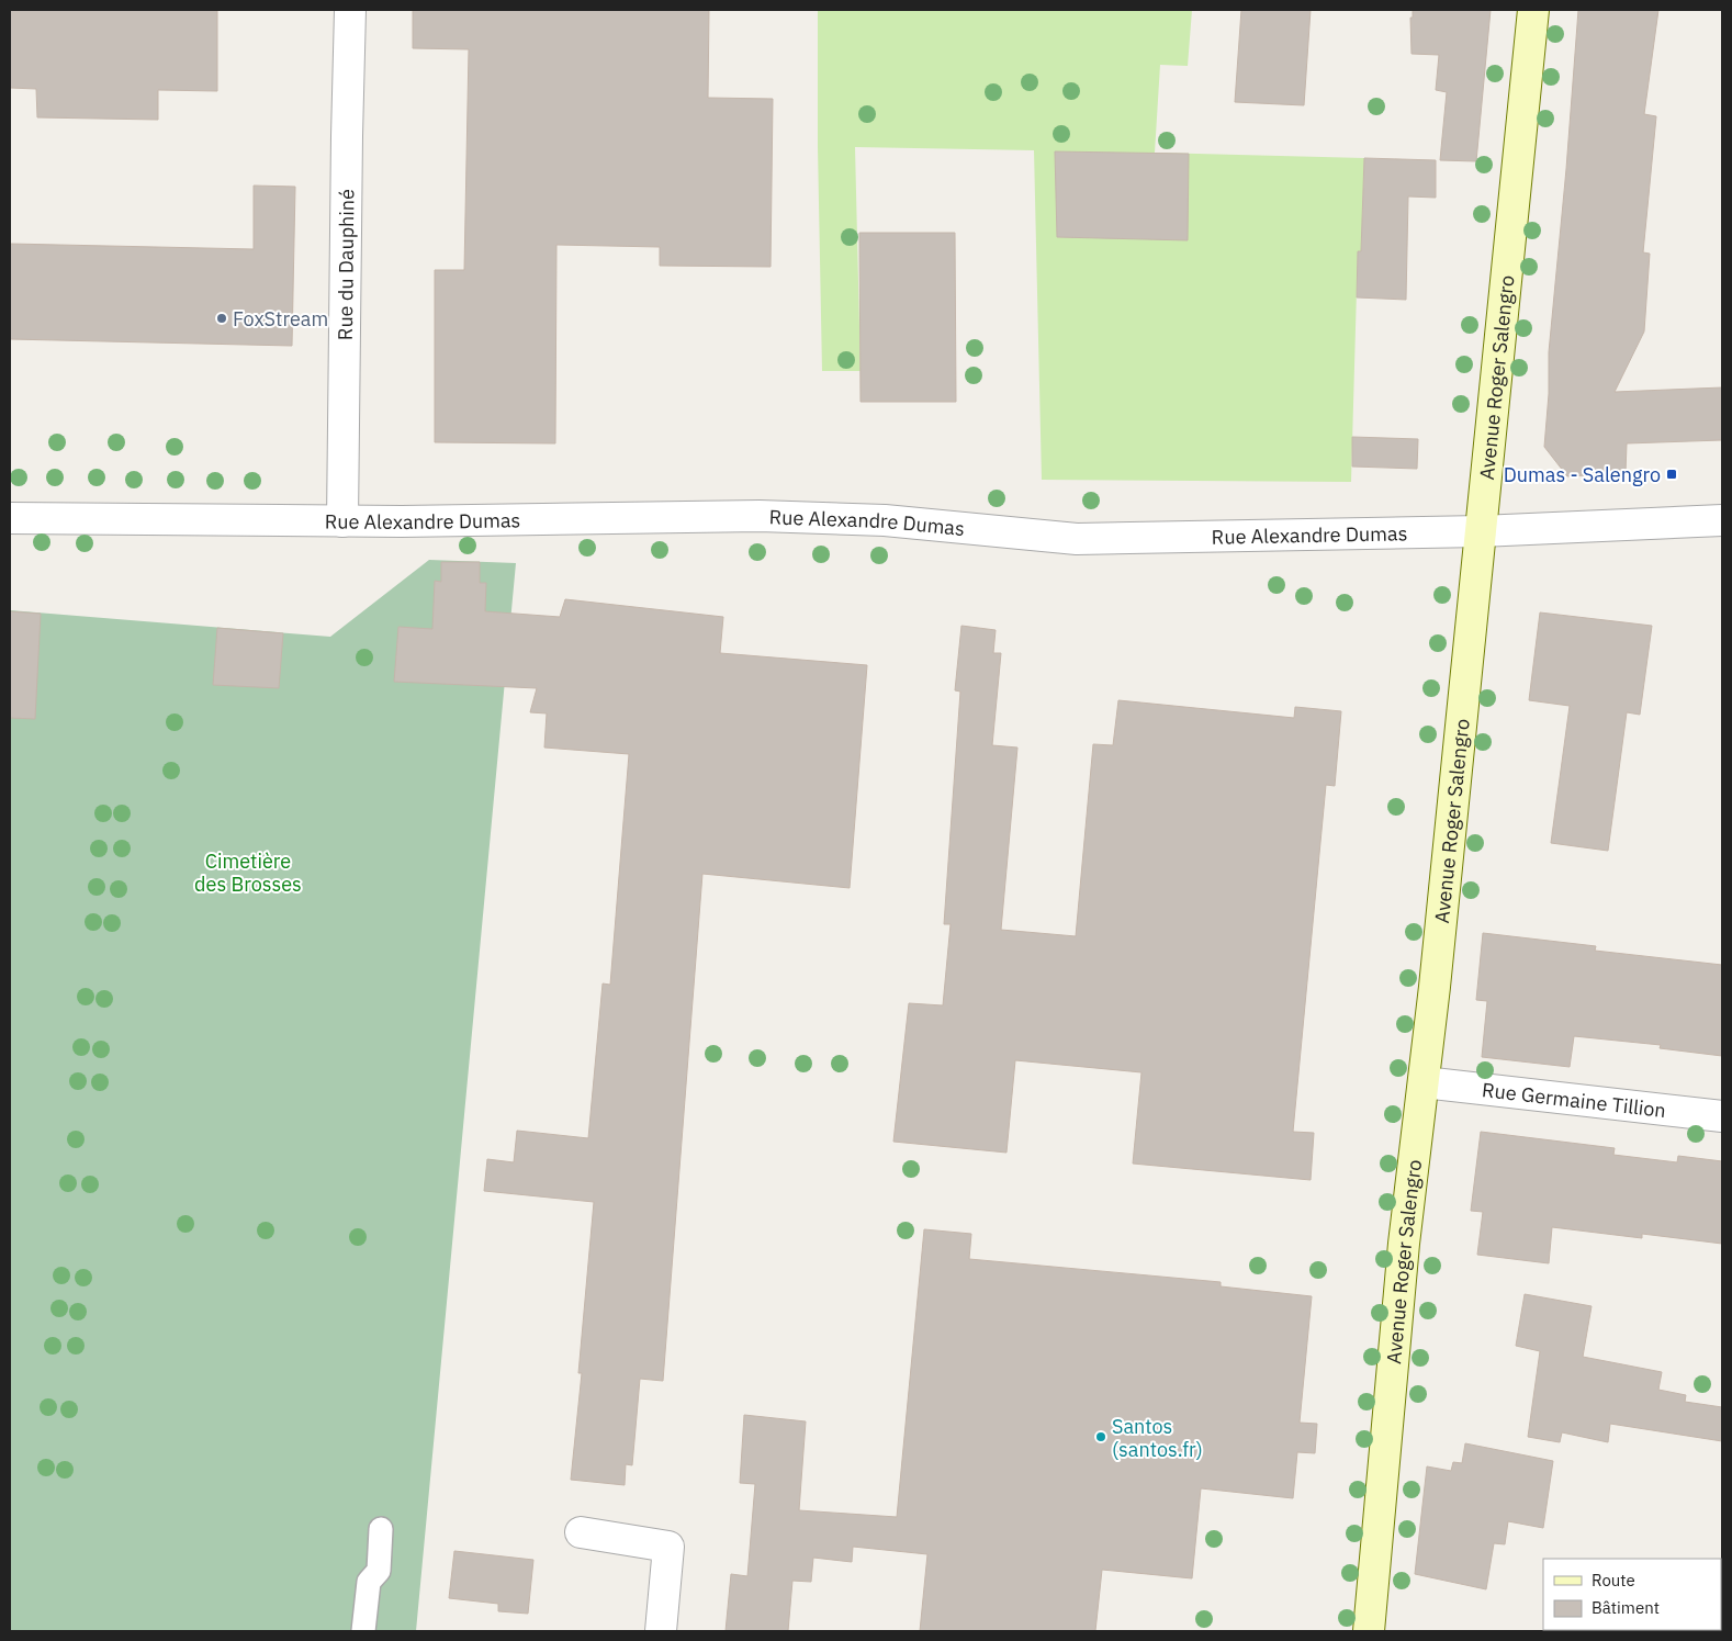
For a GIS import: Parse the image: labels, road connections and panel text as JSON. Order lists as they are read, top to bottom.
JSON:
{
  "streets": {
    "street": [
      "Rue du Dauphiné",
      "Avenue Roger Salengro",
      "Rue Alexandre Dumas",
      "Rue Germaine Tillion"
    ]
  },
  "crossings": [
    ["Rue du Dauphiné", "Rue Alexandre Dumas"],
    ["Avenue Roger Salengro", "Rue Alexandre Dumas"],
    ["Avenue Roger Salengro", "Rue Germaine Tillion"]
  ],
  "parks": ["Cimetière des Brosses"],
  "places": {
    "other": ["FoxStream", "Santos (santos.fr)"],
    "transit": ["Dumas - Salengro"]
  },
  "legend": ["Route", "Bâtiment"]
}
